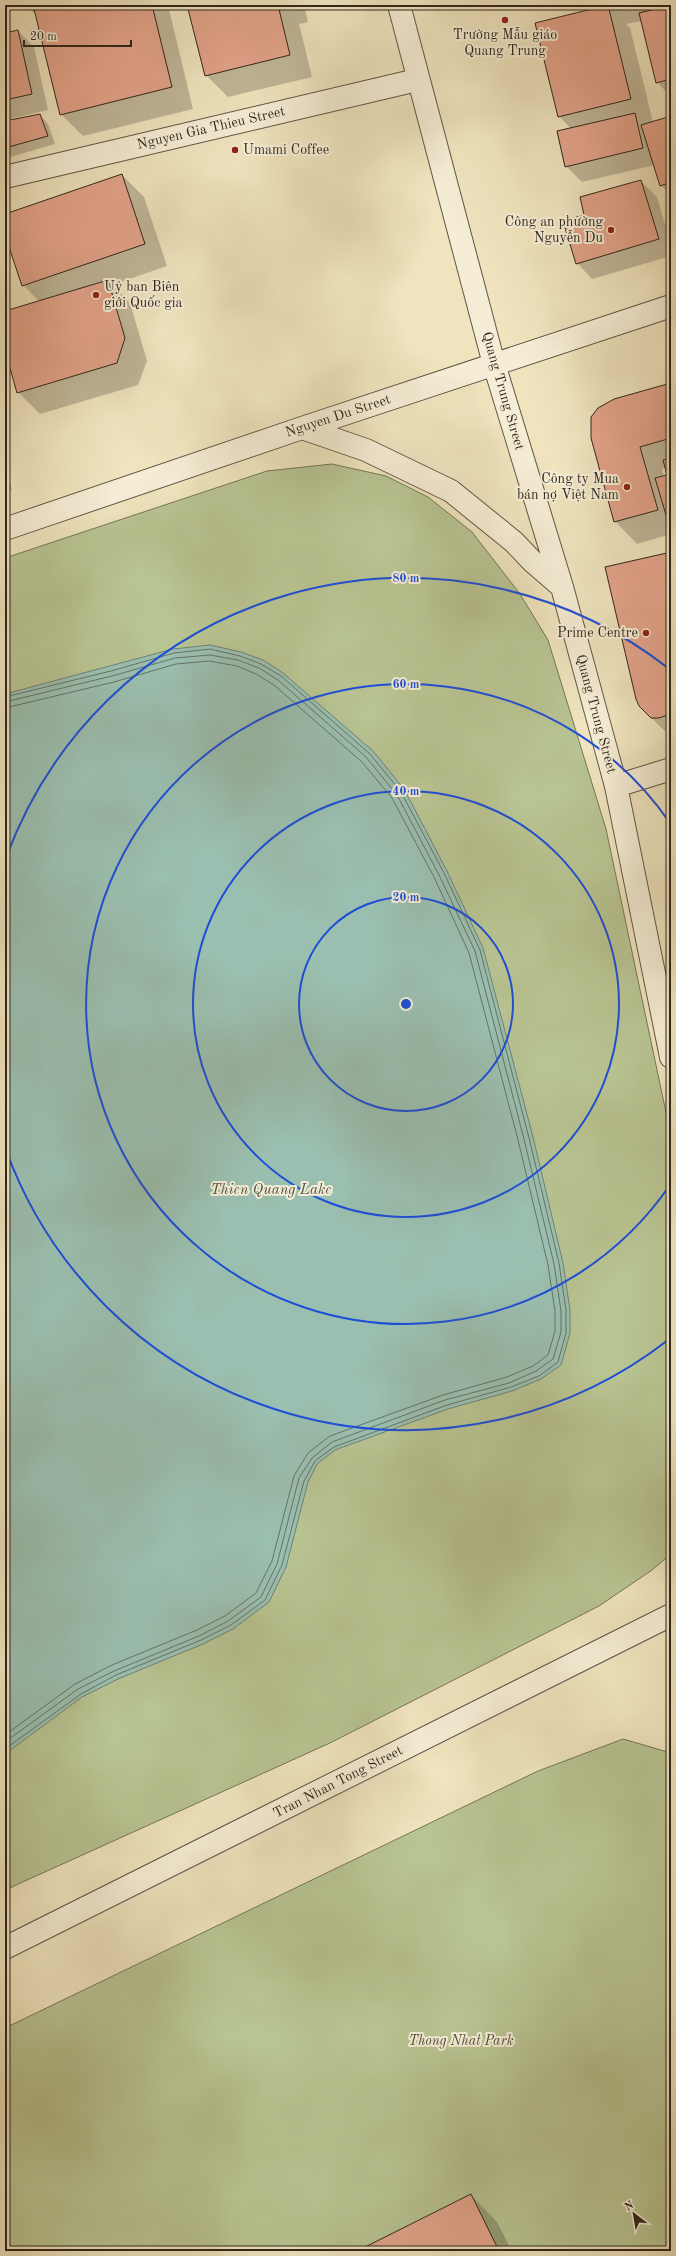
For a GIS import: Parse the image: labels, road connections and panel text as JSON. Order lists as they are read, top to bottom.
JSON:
{
  "streets": {
    "street": [
      "Nguyen Gia Thieu Street",
      "Quang Trung Street",
      "Nguyen Du Street",
      "Tran Nhan Tong Street"
    ]
  },
  "crossings": [
    ["Nguyen Gia Thieu Street", "Quang Trung Street"],
    ["Quang Trung Street", "Nguyen Du Street"]
  ],
  "water": ["Thien Quang Lake"],
  "parks": ["Thong Nhat Park"],
  "places": [
    "Trường Mẫu giáo Quang Trung",
    "Umami Coffee",
    "Công an phường Nguyễn Du",
    "Uỷ ban Biên giới Quốc gia",
    "Công ty Mua bán nợ Việt Nam",
    "Prime Centre"
  ],
  "scale_bar": "20 m",
  "north": "top left",
  "rings": [
    "80 m",
    "60 m",
    "40 m",
    "20 m"
  ]
}
